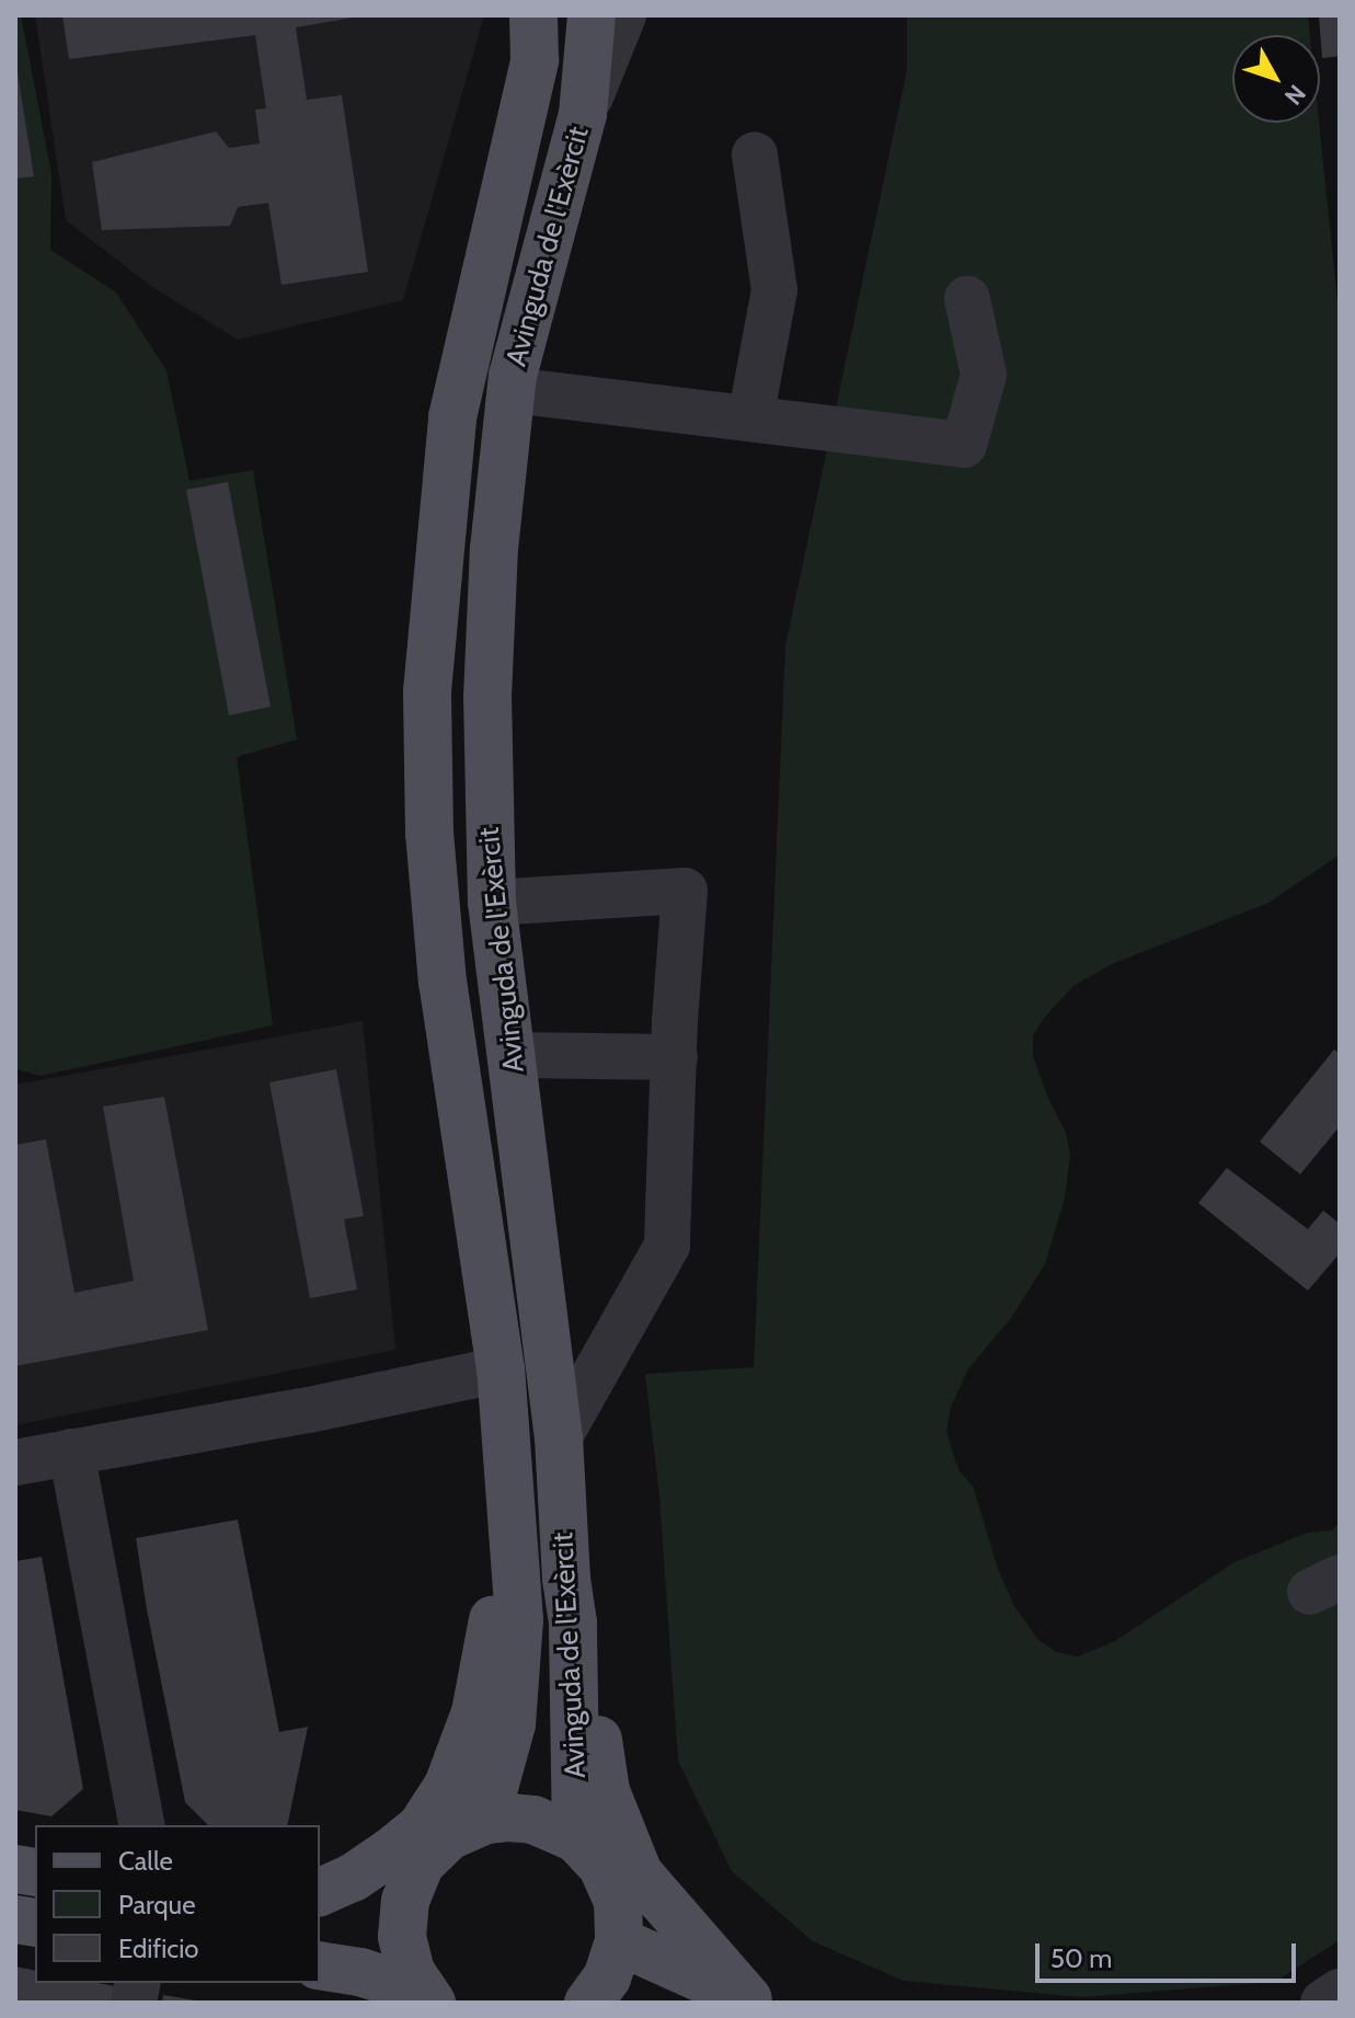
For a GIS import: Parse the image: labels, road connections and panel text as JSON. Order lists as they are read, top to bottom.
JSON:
{
  "streets": {
    "main road": ["Avinguda de l'Exèrcit"]
  },
  "legend": ["Calle", "Parque", "Edificio"],
  "scale_bar": "50 m",
  "north": "bottom right"
}
